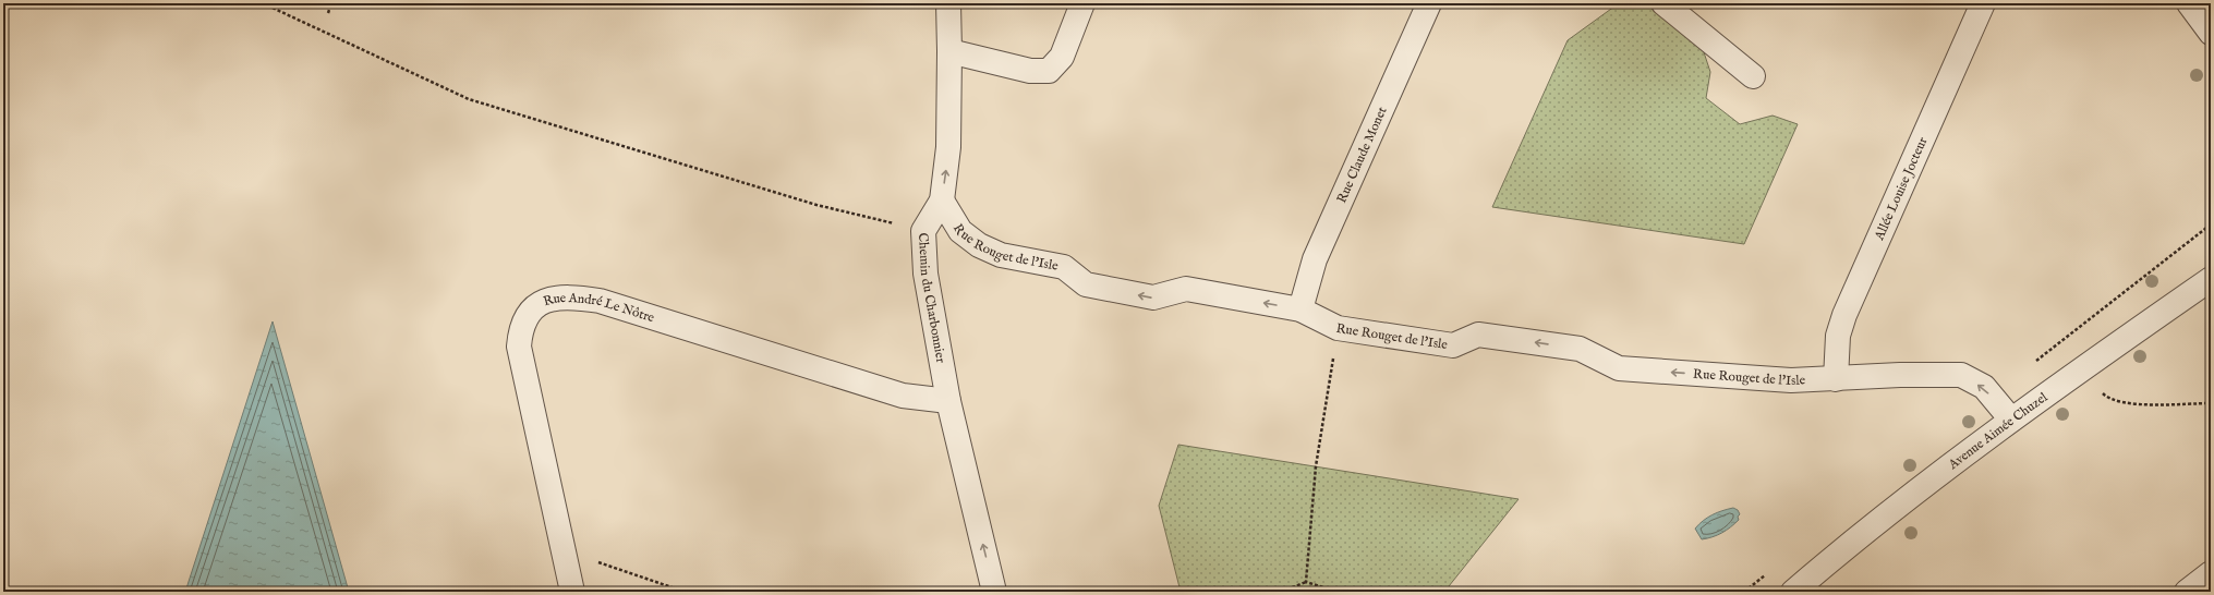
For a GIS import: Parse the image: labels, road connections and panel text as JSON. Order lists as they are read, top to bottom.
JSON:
{
  "streets": {
    "street": [
      "Rue Claude Monet",
      "Allée Louise Jocteur",
      "Rue Rouget de l'Isle",
      "Chemin du Charbonnier",
      "Rue André Le Nôtre",
      "Avenue Aimée Chuzel"
    ]
  },
  "crossings": [
    ["Rue Claude Monet", "Rue Rouget de l'Isle"],
    ["Allée Louise Jocteur", "Rue Rouget de l'Isle"],
    ["Rue Rouget de l'Isle", "Chemin du Charbonnier"],
    ["Rue Rouget de l'Isle", "Avenue Aimée Chuzel"],
    ["Chemin du Charbonnier", "Rue André Le Nôtre"]
  ],
  "one_way": ["Rue Rouget de l'Isle", "Chemin du Charbonnier"]
}
